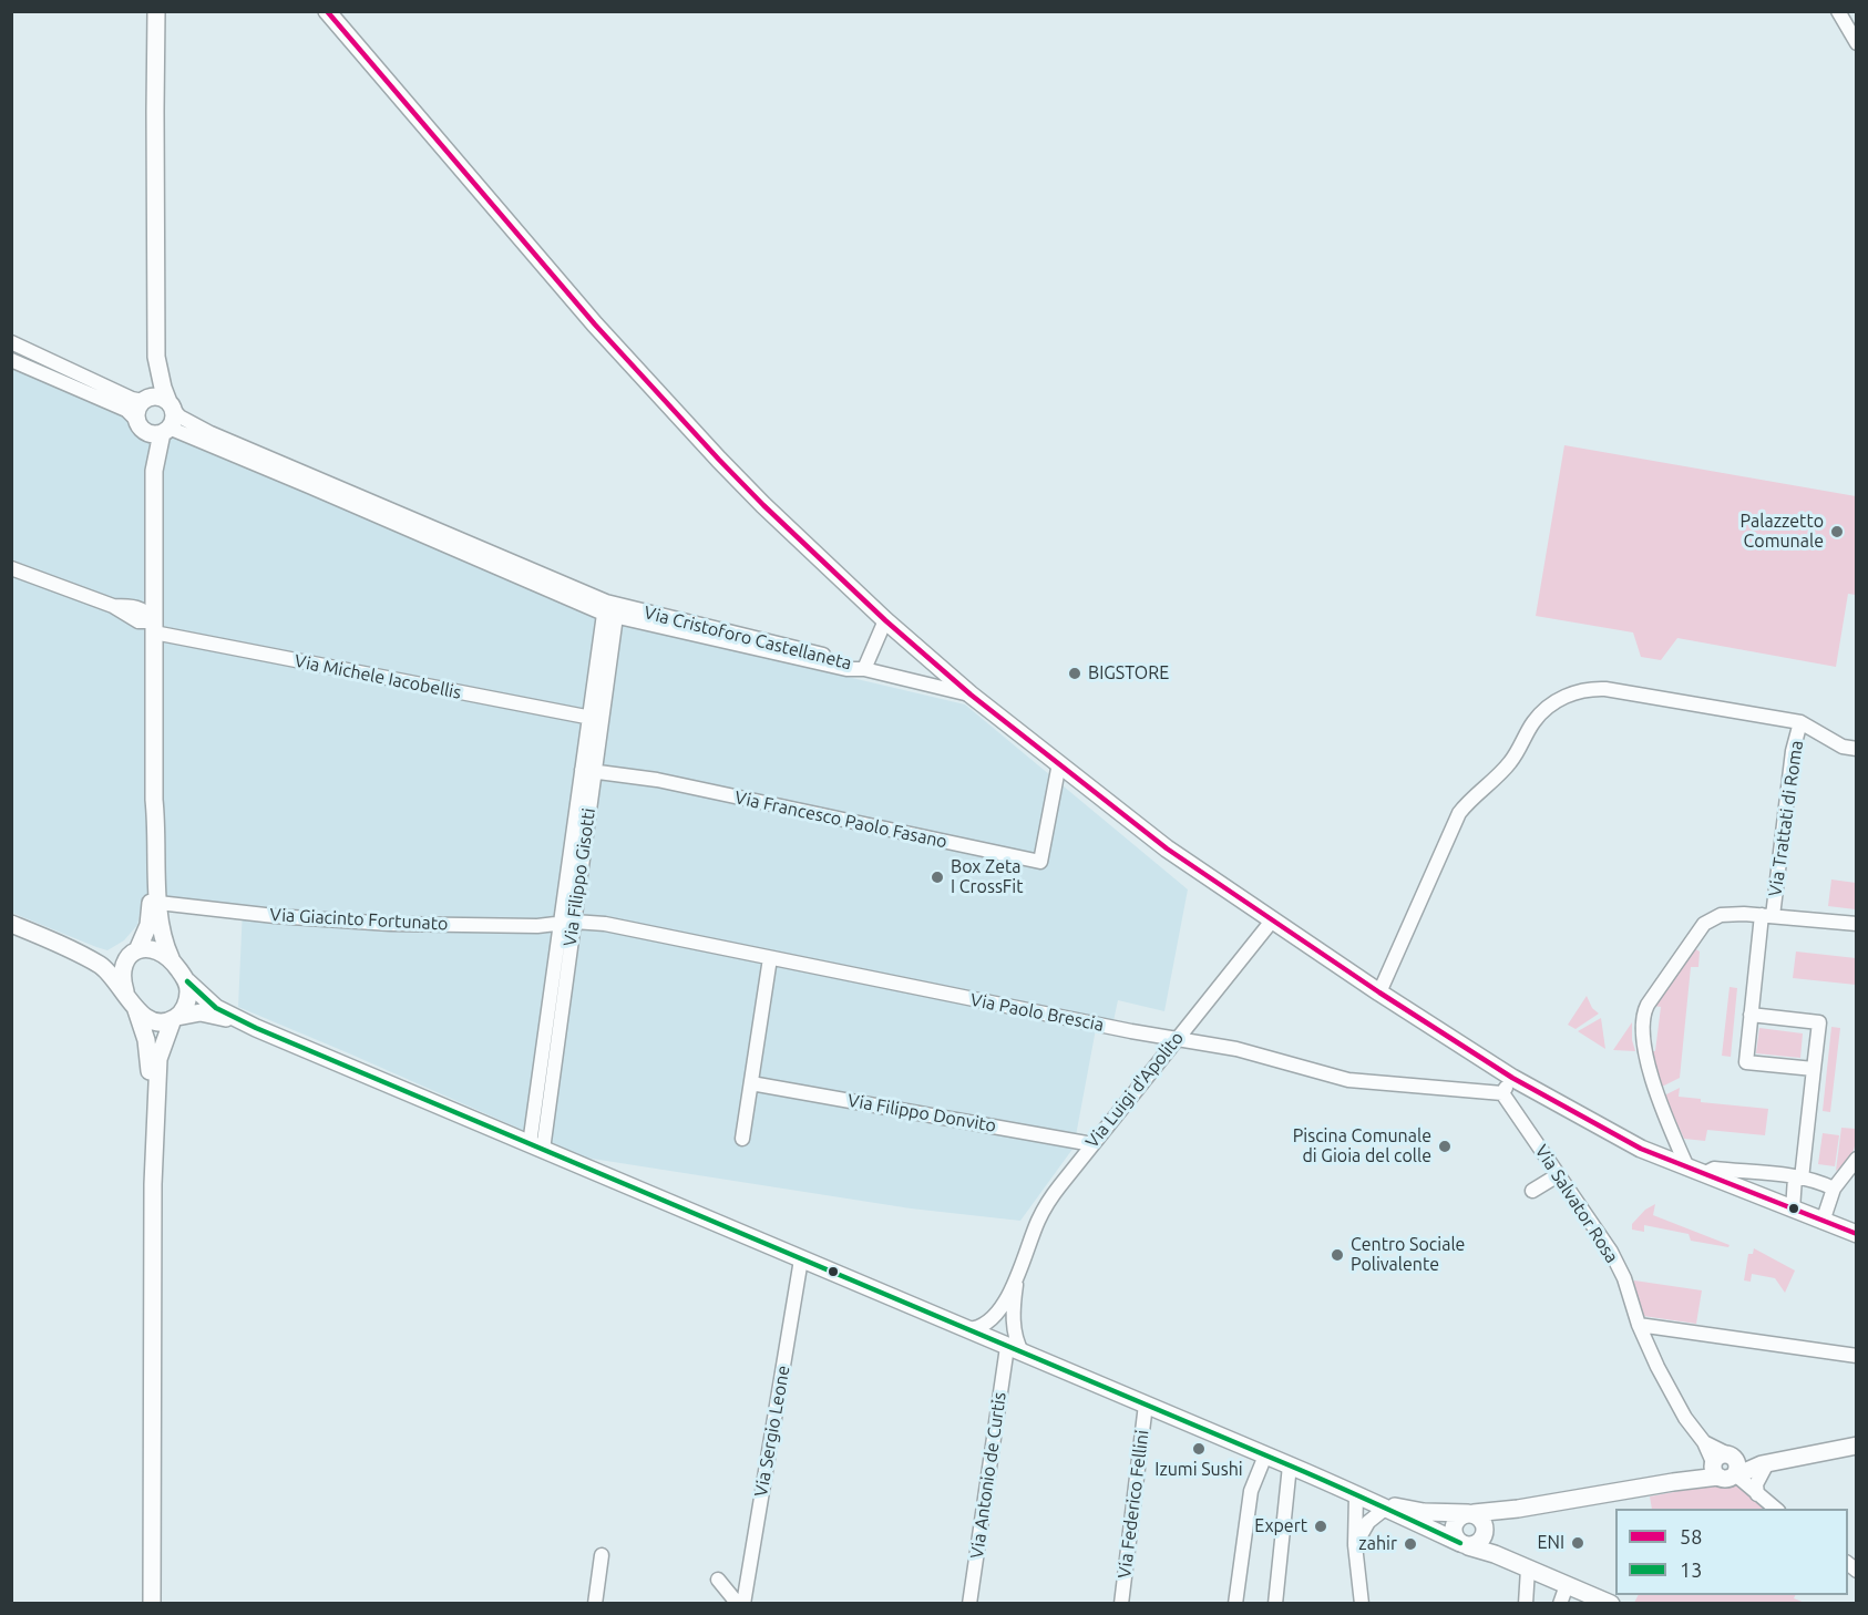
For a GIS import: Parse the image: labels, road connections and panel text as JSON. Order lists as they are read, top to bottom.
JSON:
{
  "streets": {
    "street": [
      "Via Cristoforo Castellaneta",
      "Via Michele Iacobellis",
      "Via Trattati di Roma",
      "Via Francesco Paolo Fasano",
      "Via Filippo Gisotti",
      "Via Giacinto Fortunato",
      "Via Paolo Brescia",
      "Via Luigi d'Apolito",
      "Via Filippo Donvito",
      "Via Salvator Rosa",
      "Via Sergio Leone",
      "Via Antonio de Curtis",
      "Via Federico Fellini"
    ]
  },
  "crossings": [
    ["Via Cristoforo Castellaneta", "Via Filippo Gisotti"],
    ["Via Michele Iacobellis", "Via Filippo Gisotti"],
    ["Via Francesco Paolo Fasano", "Via Filippo Gisotti"],
    ["Via Filippo Gisotti", "Via Giacinto Fortunato"],
    ["Via Filippo Gisotti", "Via Paolo Brescia"],
    ["Via Giacinto Fortunato", "Via Paolo Brescia"],
    ["Via Paolo Brescia", "Via Luigi d'Apolito"],
    ["Via Paolo Brescia", "Via Salvator Rosa"],
    ["Via Luigi d'Apolito", "Via Filippo Donvito"]
  ],
  "places": [
    "Palazzetto Comunale",
    "BIGSTORE",
    "Box Zeta I CrossFit",
    "Piscina Comunale di Gioia del colle",
    "Centro Sociale Polivalente",
    "Izumi Sushi",
    "Expert",
    "ENI",
    "zahir"
  ],
  "lines": ["transit line 58", "transit line 13"],
  "legend": ["58", "13"]
}
